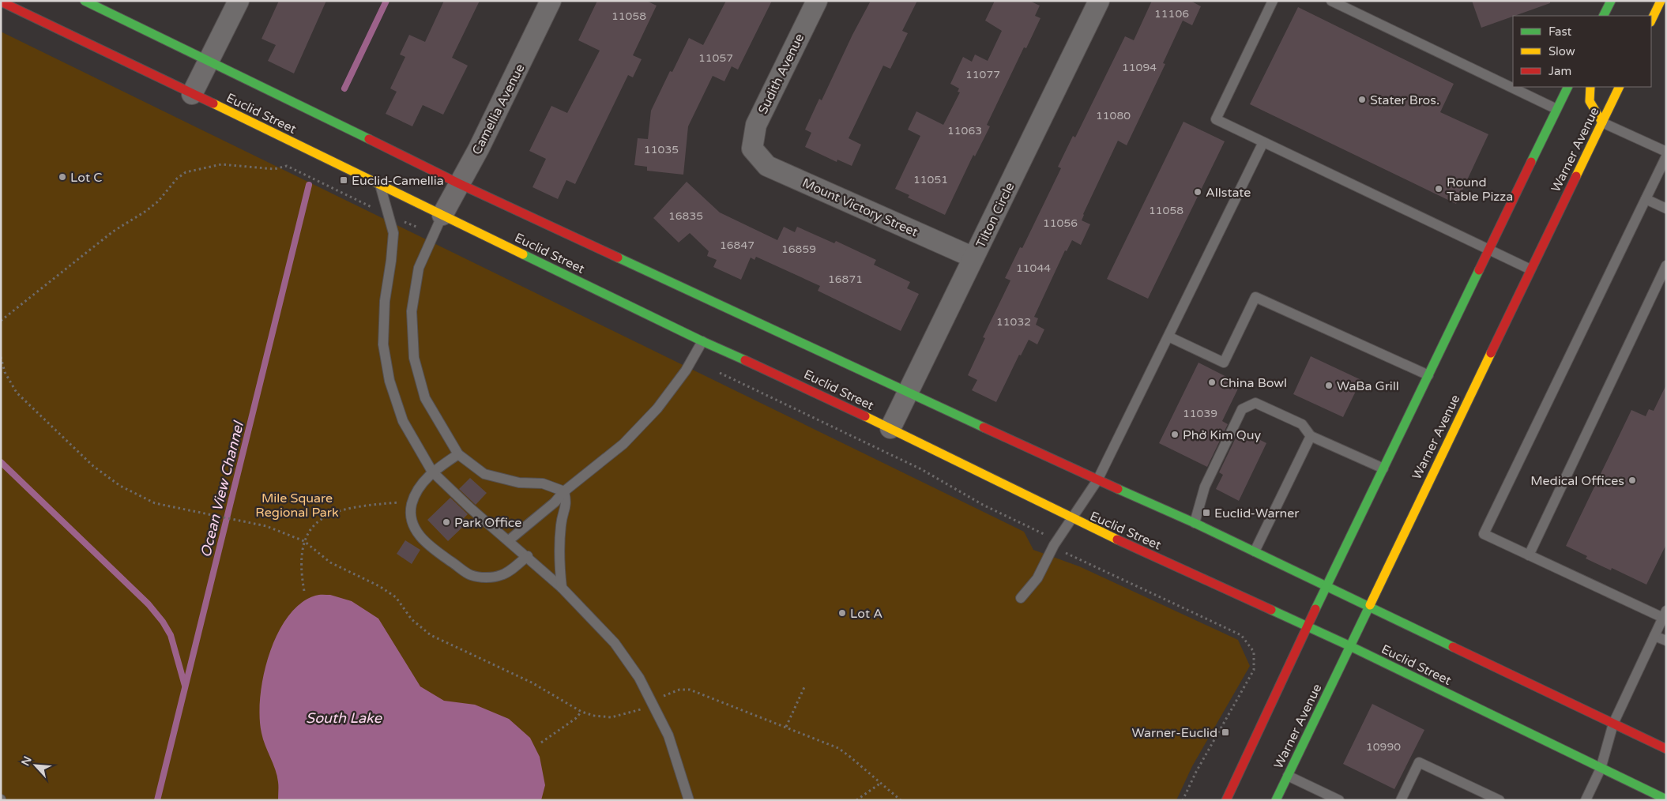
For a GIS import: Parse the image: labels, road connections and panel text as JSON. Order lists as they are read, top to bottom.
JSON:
{
  "streets": {
    "main road": ["Euclid Street", "Warner Avenue"],
    "street": [
      "Sudith Avenue",
      "Camellia Avenue",
      "Mount Victory Street",
      "Tilton Circle"
    ]
  },
  "crossings": [
    ["Sudith Avenue", "Mount Victory Street"],
    ["Camellia Avenue", "Euclid Street"],
    ["Euclid Street", "Warner Avenue"],
    ["Euclid Street", "Tilton Circle"],
    ["Mount Victory Street", "Tilton Circle"]
  ],
  "water": ["Ocean View Channel", "South Lake"],
  "parks": ["Mile Square Regional Park"],
  "places": {
    "other": [
      "Stater Bros.",
      "Lot C",
      "Round Table Pizza",
      "Allstate",
      "China Bowl",
      "WaBa Grill",
      "Phở Kim Quy",
      "Medical Offices",
      "Park Office",
      "Lot A"
    ],
    "transit": ["Euclid-Camellia", "Euclid-Warner", "Warner-Euclid"]
  },
  "house_numbers": [
    "11106",
    "11058",
    "11057",
    "11094",
    "11077",
    "11080",
    "11063",
    "11035",
    "11051",
    "11058",
    "16835",
    "11056",
    "16847",
    "16859",
    "11044",
    "16871",
    "11032",
    "11039",
    "10990"
  ],
  "legend": ["Fast", "Slow", "Jam"],
  "north": "top left"
}
